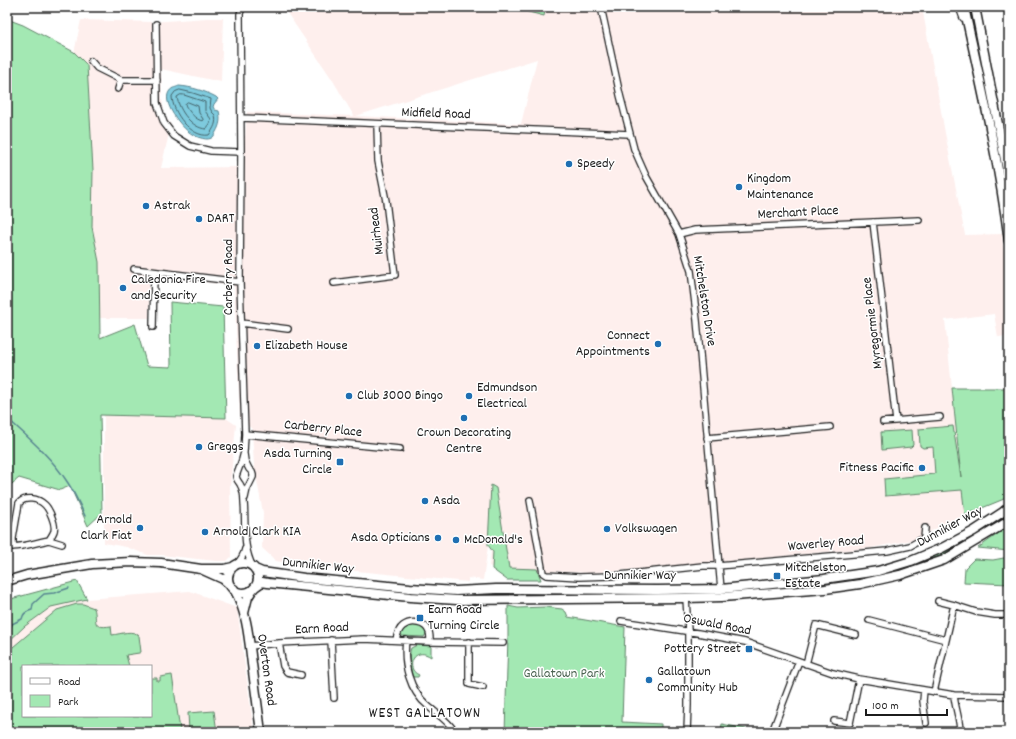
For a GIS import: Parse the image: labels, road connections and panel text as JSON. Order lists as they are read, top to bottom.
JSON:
{
  "streets": {
    "main road": ["Dunnikier Way", "Overton Road"],
    "street": [
      "Midfield Road",
      "Merchant Place",
      "Muirhead",
      "Carberry Road",
      "Mitchelston Drive",
      "Myregormie Place",
      "Carberry Place",
      "Waverley Road",
      "Oswald Road",
      "Earn Road"
    ]
  },
  "crossings": [
    ["Midfield Road", "Muirhead"],
    ["Midfield Road", "Carberry Road"],
    ["Midfield Road", "Mitchelston Drive"],
    ["Merchant Place", "Mitchelston Drive"],
    ["Merchant Place", "Myregormie Place"],
    ["Carberry Road", "Carberry Place"],
    ["Carberry Road", "Dunnikier Way"],
    ["Carberry Road", "Overton Road"],
    ["Mitchelston Drive", "Dunnikier Way"],
    ["Mitchelston Drive", "Waverley Road"],
    ["Dunnikier Way", "Overton Road"],
    ["Earn Road", "Overton Road"]
  ],
  "districts": ["WEST GALLATOWN"],
  "parks": ["Gallatown Park"],
  "places": {
    "other": [
      "Speedy",
      "Kingdom Maintenance",
      "Astrak",
      "DART",
      "Caledonia Fire and Security",
      "Connect Appointments",
      "Elizabeth House",
      "Club 3000 Bingo",
      "Edmundson Electrical",
      "Crown Decorating Centre",
      "Greggs",
      "Fitness Pacific",
      "Asda",
      "Arnold Clark Fiat",
      "Volkswagen",
      "Arnold Clark KIA",
      "Asda Opticians",
      "McDonald's",
      "Gallatown Community Hub"
    ],
    "transit": [
      "Asda Turning Circle",
      "Mitchelston Estate",
      "Earn Road Turning Circle",
      "Pottery Street"
    ]
  },
  "legend": ["Road", "Park"],
  "scale_bar": "100 m"
}
